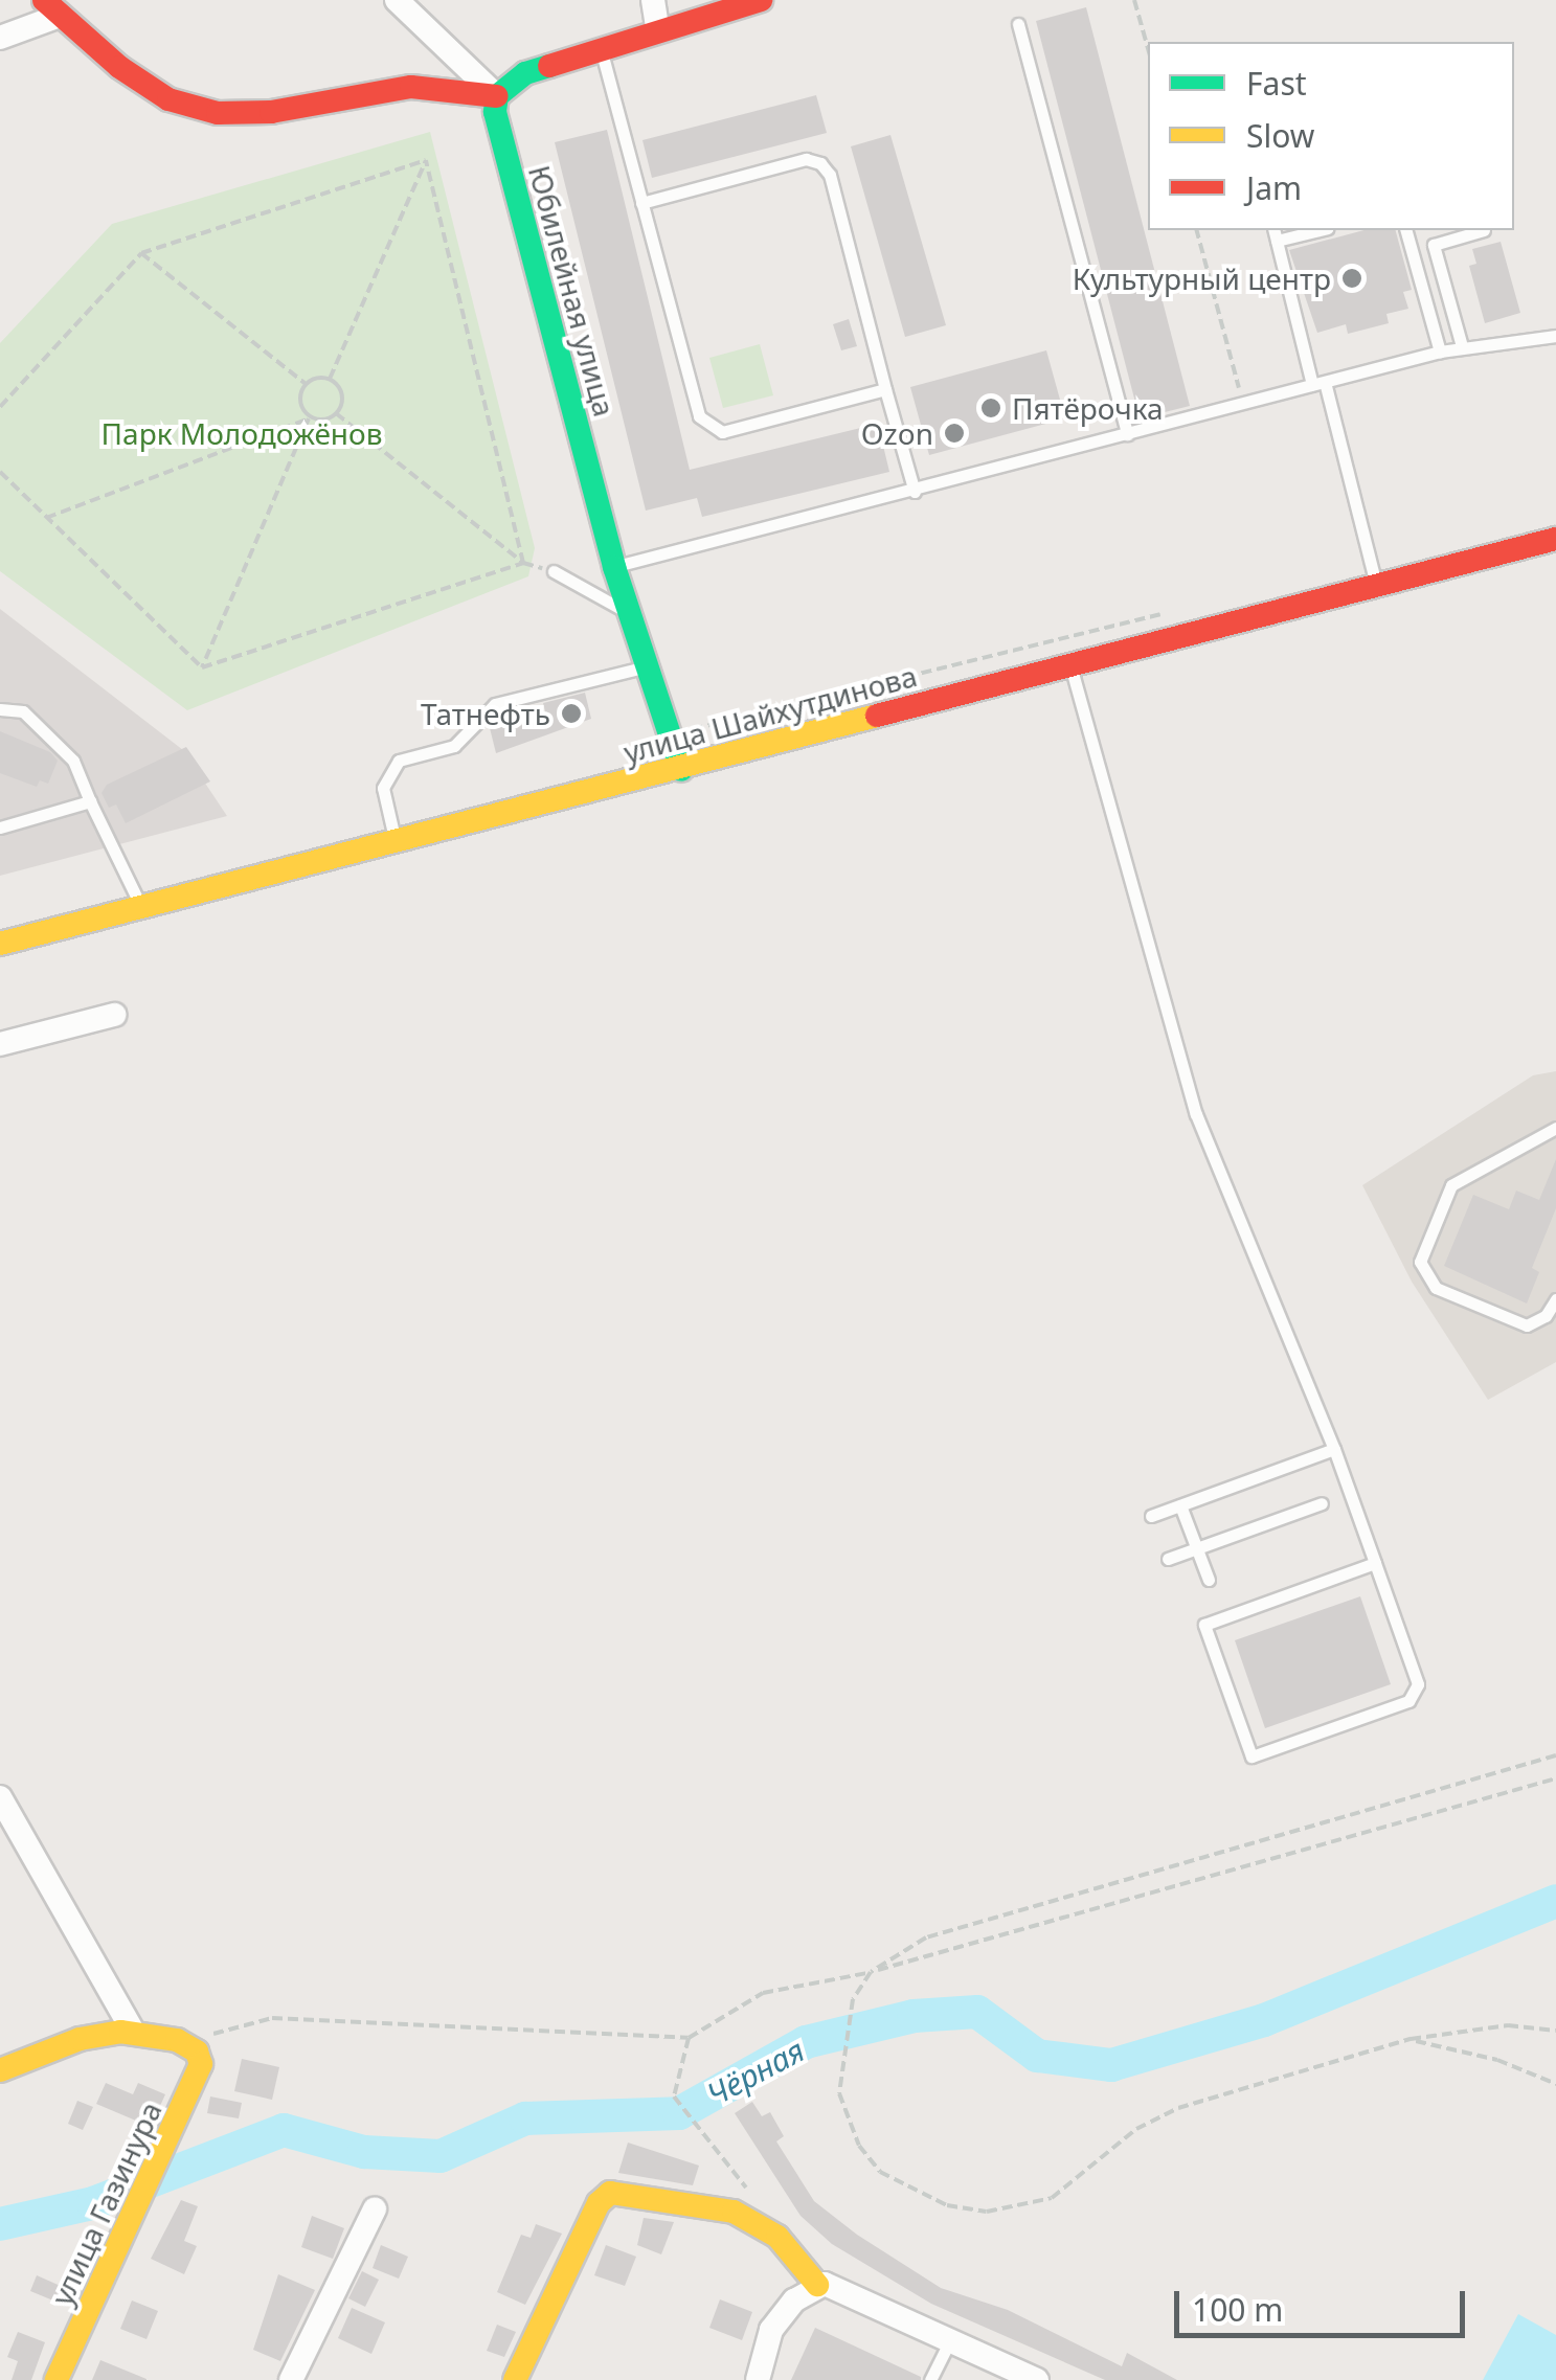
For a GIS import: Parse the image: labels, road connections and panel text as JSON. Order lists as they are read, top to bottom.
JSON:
{
  "streets": {
    "street": ["Юбилейная улица", "улица Шайхутдинова", "улица Газинура"]
  },
  "crossings": [
    ["Юбилейная улица", "улица Шайхутдинова"]
  ],
  "water": ["Чёрная"],
  "parks": ["Парк Молодожёнов"],
  "places": [
    "Культурный центр",
    "Пятёрочка",
    "Ozon",
    "Татнефть"
  ],
  "legend": ["Fast", "Slow", "Jam"],
  "scale_bar": "100 m"
}
